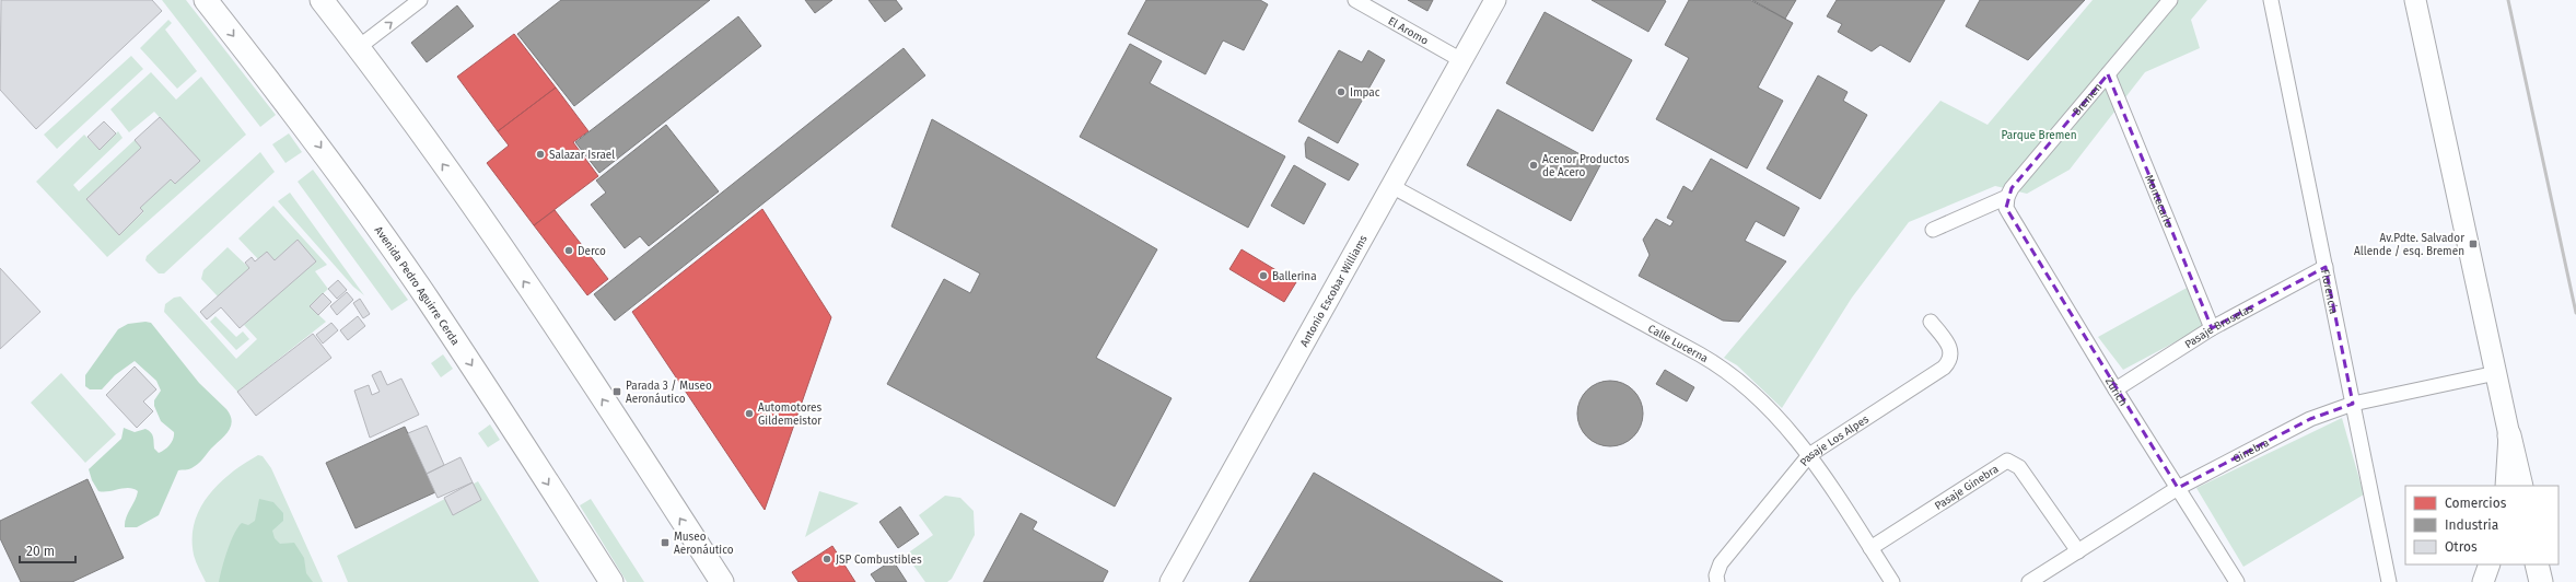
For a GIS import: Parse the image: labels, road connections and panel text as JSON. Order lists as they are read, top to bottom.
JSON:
{
  "streets": {
    "main road": ["Avenida Pedro Aguirre Cerda"],
    "street": [
      "El Aromo",
      "Bremen",
      "Montecarlo",
      "Antonio Escobar Williams",
      "Florencia",
      "Pasaje Bruselas",
      "Calle Lucerna",
      "Zúrich",
      "Pasaje Los Alpes",
      "Ginebra",
      "Pasaje Ginebra"
    ]
  },
  "crossings": [
    ["El Aromo", "Antonio Escobar Williams"],
    ["Bremen", "Montecarlo"],
    ["Bremen", "Zúrich"],
    ["Montecarlo", "Pasaje Bruselas"],
    ["Antonio Escobar Williams", "Calle Lucerna"],
    ["Florencia", "Pasaje Bruselas"],
    ["Florencia", "Ginebra"],
    ["Pasaje Bruselas", "Zúrich"],
    ["Calle Lucerna", "Pasaje Los Alpes"],
    ["Calle Lucerna", "Pasaje Ginebra"],
    ["Zúrich", "Ginebra"],
    ["Ginebra", "Pasaje Ginebra"]
  ],
  "parks": ["Parque Bremen"],
  "places": {
    "other": [
      "Impac",
      "Salazar Israel",
      "Acenor Productos de Acero",
      "Derco",
      "Ballerina",
      "Automotores Gildemeistor",
      "JSP Combustibles"
    ],
    "transit": ["Av.Pdte. Salvador Allende / esq. Bremen", "Parada 3 / Museo Aeronáutico", "Museo Aeronáutico"]
  },
  "legend": ["Comercios", "Industria", "Otros"],
  "scale_bar": "20 m"
}
